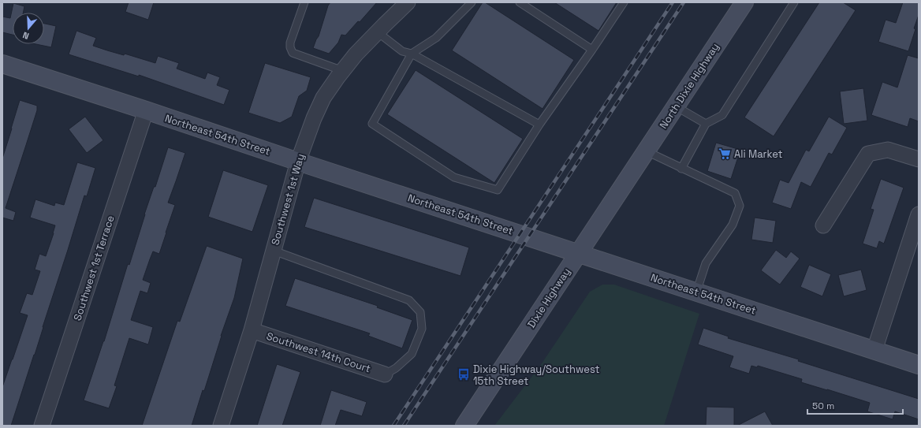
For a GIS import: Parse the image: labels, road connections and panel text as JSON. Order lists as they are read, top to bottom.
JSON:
{
  "streets": {
    "street": [
      "North Dixie Highway",
      "Northeast 54th Street",
      "Southwest 1st Way",
      "Southwest 1st Terrace",
      "Dixie Highway",
      "Southwest 14th Court"
    ]
  },
  "crossings": [
    ["North Dixie Highway", "Dixie Highway"],
    ["Northeast 54th Street", "Southwest 1st Way"],
    ["Northeast 54th Street", "Southwest 1st Terrace"],
    ["Northeast 54th Street", "Dixie Highway"],
    ["Southwest 1st Way", "Southwest 14th Court"]
  ],
  "places": {
    "supermarket": ["Ali Market"],
    "bus stop": ["Dixie Highway/Southwest 15th Street"]
  },
  "scale_bar": "50 m",
  "north": "bottom"
}
